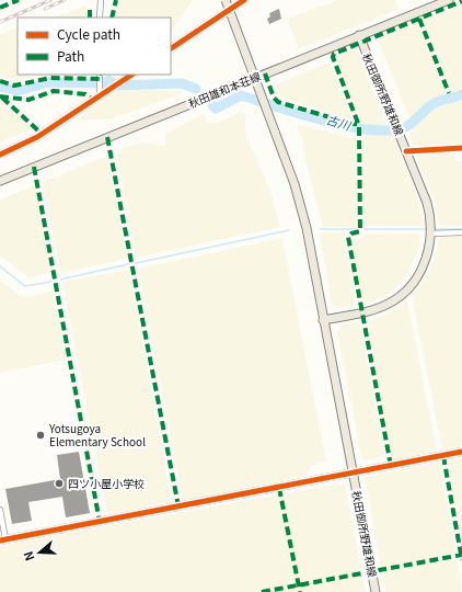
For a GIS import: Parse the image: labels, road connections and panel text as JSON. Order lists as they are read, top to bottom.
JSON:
{
  "streets": {
    "main road": ["秋田雄和本荘線", "秋田御所野雄和線"]
  },
  "crossings": [
    ["秋田雄和本荘線", "秋田御所野雄和線"]
  ],
  "water": ["古川"],
  "places": ["Yotsugoya Elementary School", "四ツ小屋小学校"],
  "legend": ["Cycle path", "Path"],
  "north": "left"
}
